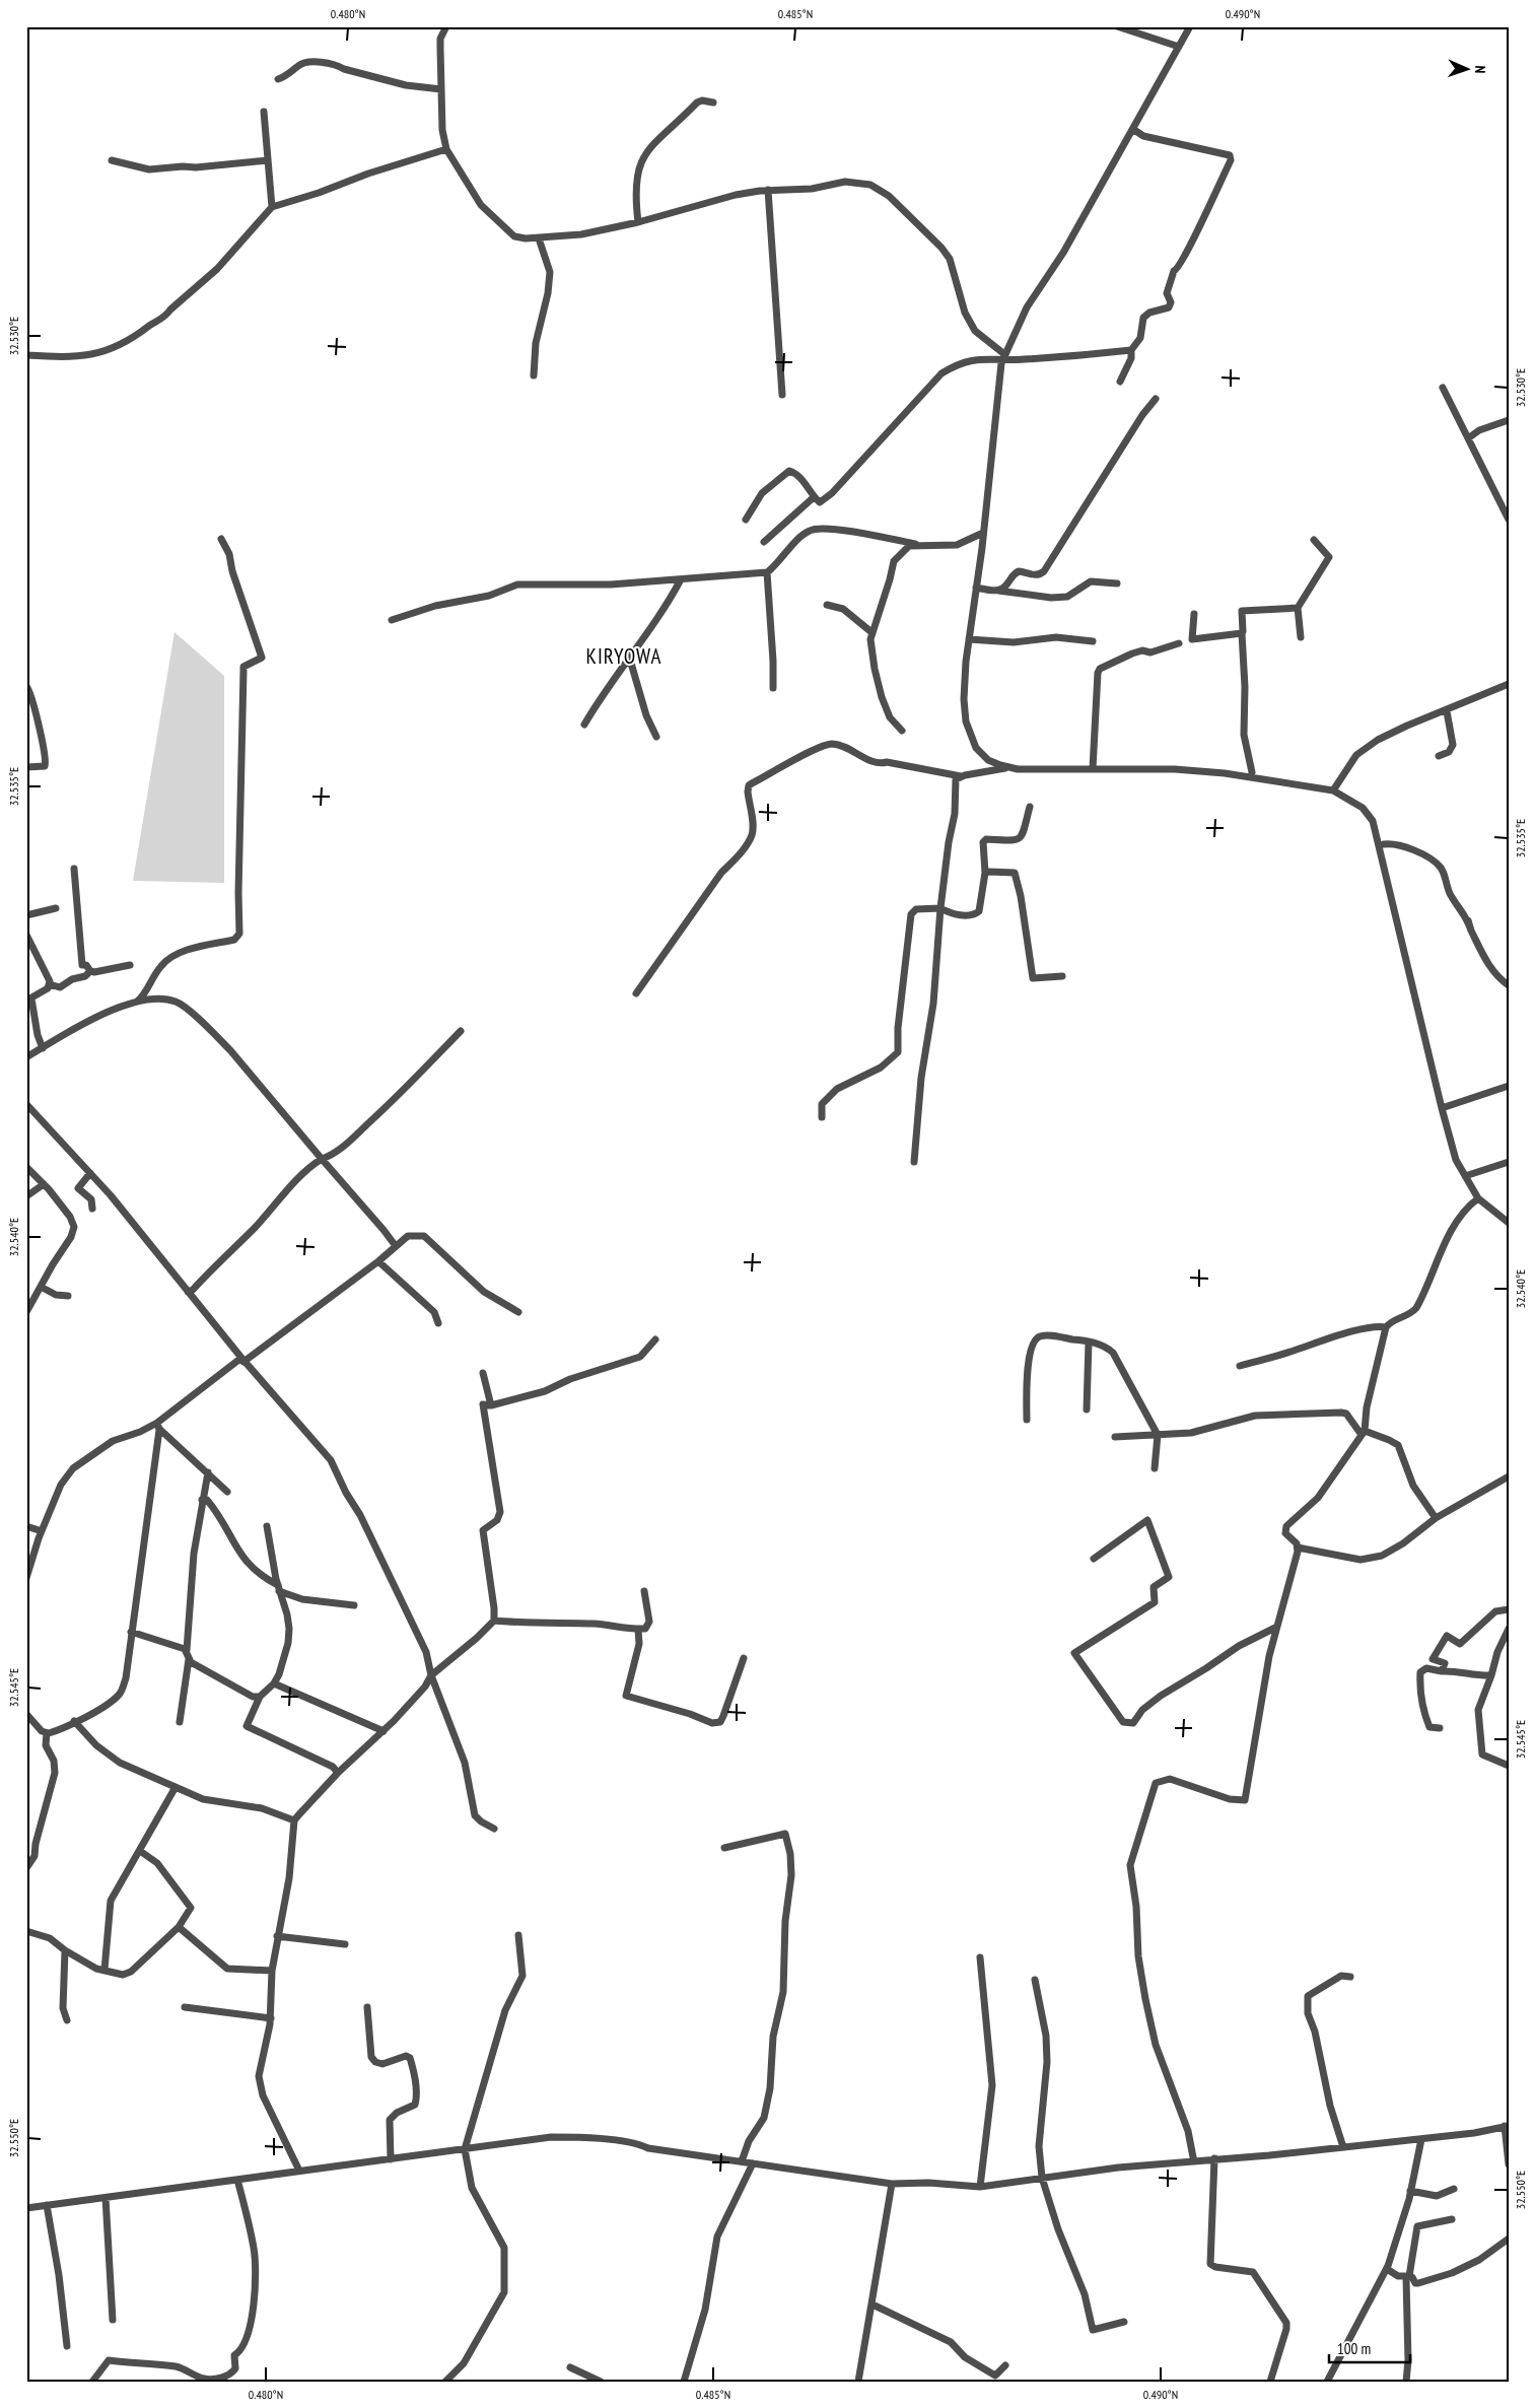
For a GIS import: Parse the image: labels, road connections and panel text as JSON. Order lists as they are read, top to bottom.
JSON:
{
  "districts": ["KIRYOWA"],
  "scale_bar": "100 m",
  "north": "right",
  "coordinates": [
    "0.480°N",
    "0.485°N",
    "0.490°N",
    "32.530°E",
    "32.535°E",
    "32.540°E",
    "32.545°E",
    "32.550°E"
  ]
}
